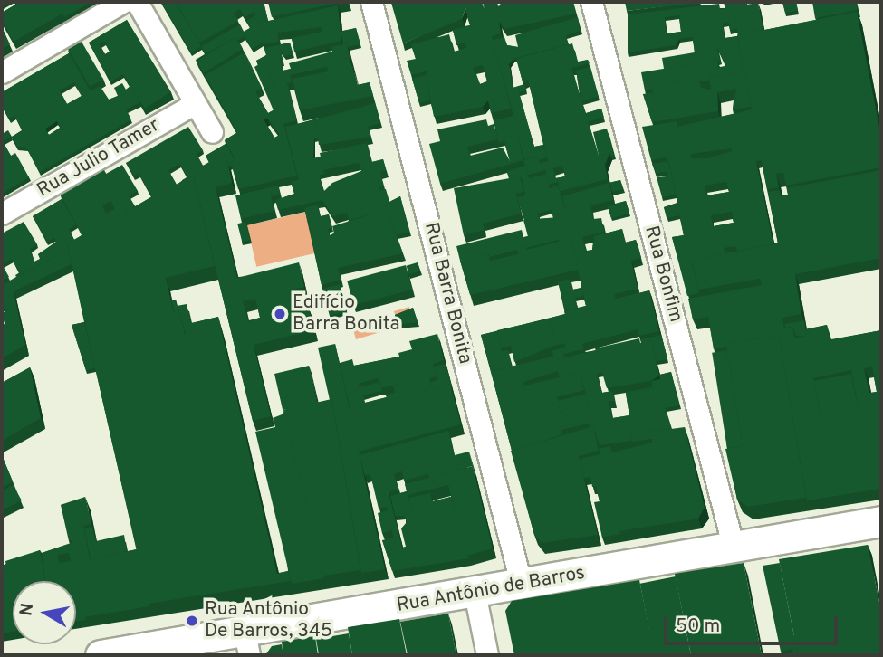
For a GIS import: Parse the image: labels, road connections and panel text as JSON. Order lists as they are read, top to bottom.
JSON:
{
  "streets": {
    "main road": ["Rua Antônio de Barros"],
    "street": ["Rua Julio Tamer", "Rua Bonfim", "Rua Barra Bonita"]
  },
  "crossings": [
    ["Rua Bonfim", "Rua Antônio de Barros"],
    ["Rua Barra Bonita", "Rua Antônio de Barros"]
  ],
  "places": ["Edifício Barra Bonita", "Rua Antônio De Barros, 345"],
  "scale_bar": "50 m",
  "north": "left"
}
